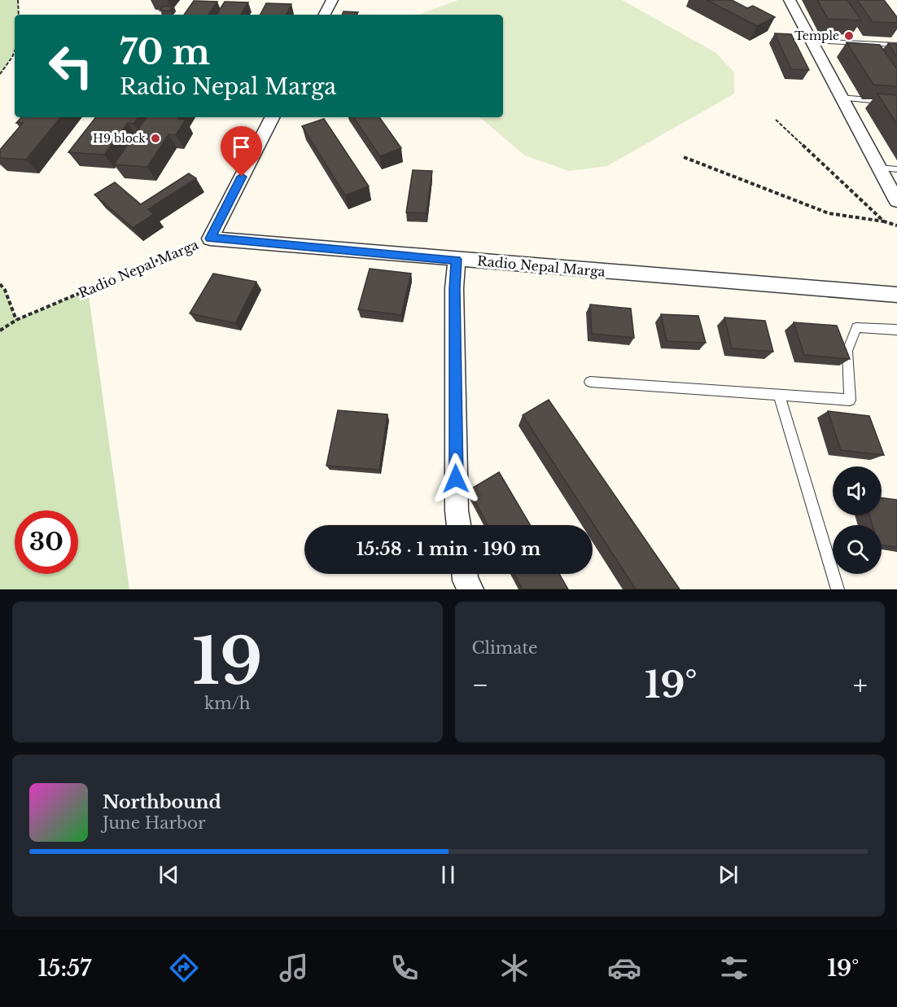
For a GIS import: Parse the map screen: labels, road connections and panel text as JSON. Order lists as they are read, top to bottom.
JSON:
{
  "streets": {
    "street": ["Radio Nepal Marga"]
  },
  "places": ["Temple", "H9 block"],
  "page": {
    "turn": ["70 m", "Radio Nepal Marga"],
    "limit": "30",
    "trip": "15:58 · 1 min · 190 m",
    "tile": [
      ["19", "km/h"],
      "Climate"
    ],
    "heat": ["−", "19°", "+"],
    "song": ["Northbound", "June Harbor"],
    "tabs": ["15:57", "19°"]
  }
}
